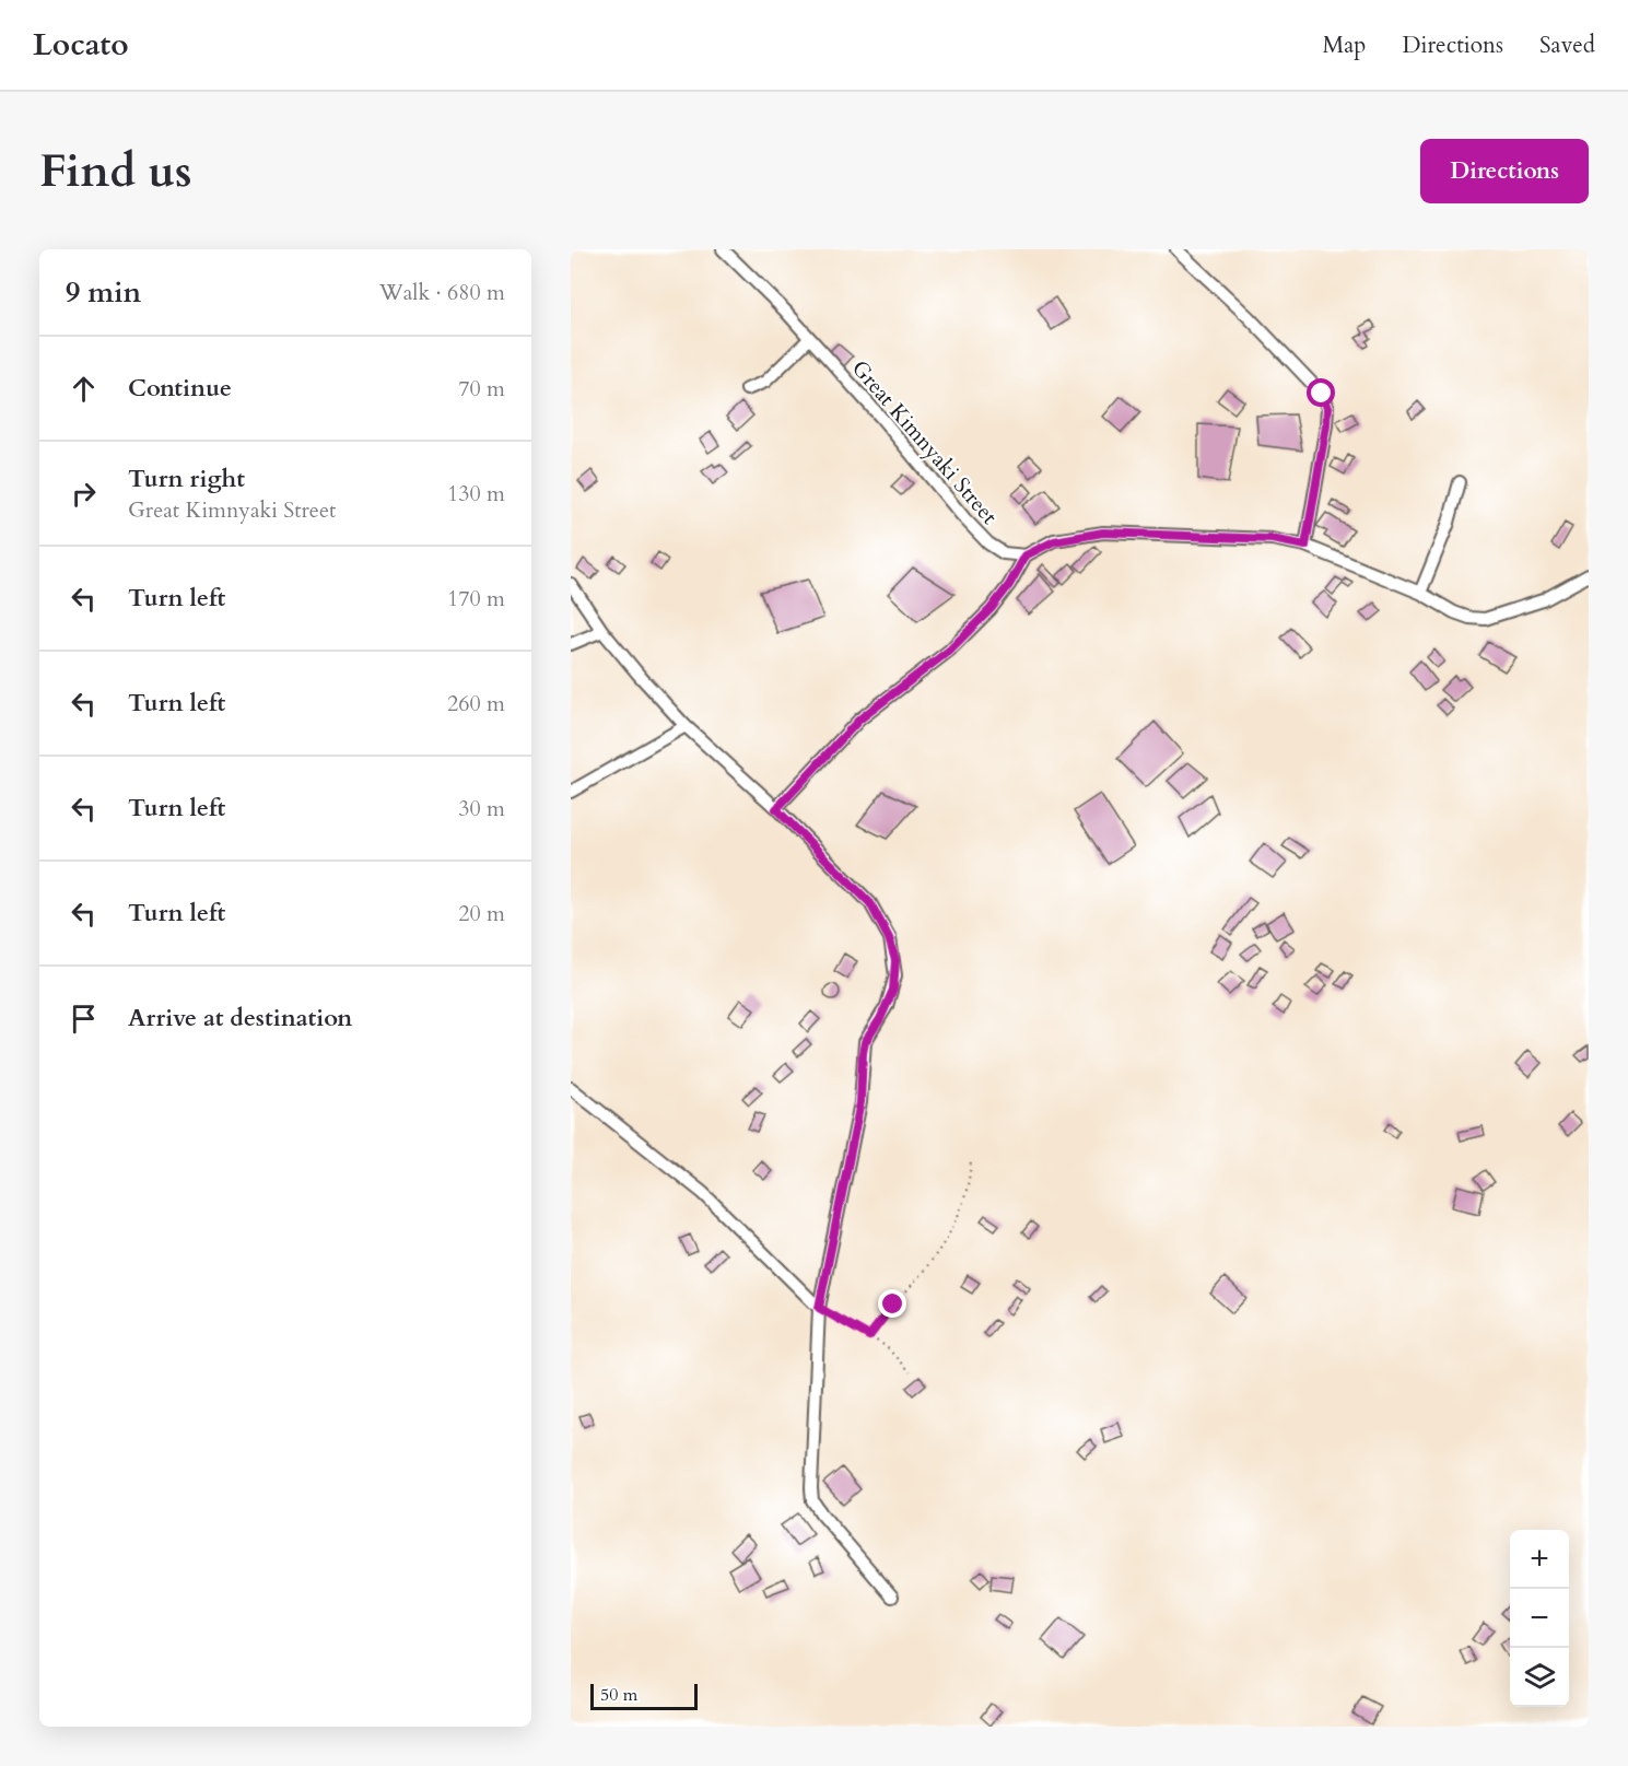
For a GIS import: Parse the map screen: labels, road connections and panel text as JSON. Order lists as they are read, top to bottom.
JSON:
{
  "streets": {
    "street": ["Great Kimnyaki Street"]
  },
  "scale_bar": "50 m",
  "page": {
    "header": "Locato",
    "nav": ["Map", "Directions", "Saved"],
    "buttons": "Directions",
    "title": "Find us",
    "heading": ["9 min", "Walk · 680 m"],
    "list": [
      ["Continue", "70 m"],
      ["Turn right", "Great Kimnyaki Street", "130 m"],
      ["Turn left", "170 m"],
      ["Turn left", "260 m"],
      ["Turn left", "30 m"],
      ["Turn left", "20 m"],
      "Arrive at destination"
    ],
    "map_buttons": ["+", "−"],
    "scale": "50 m"
  }
}
